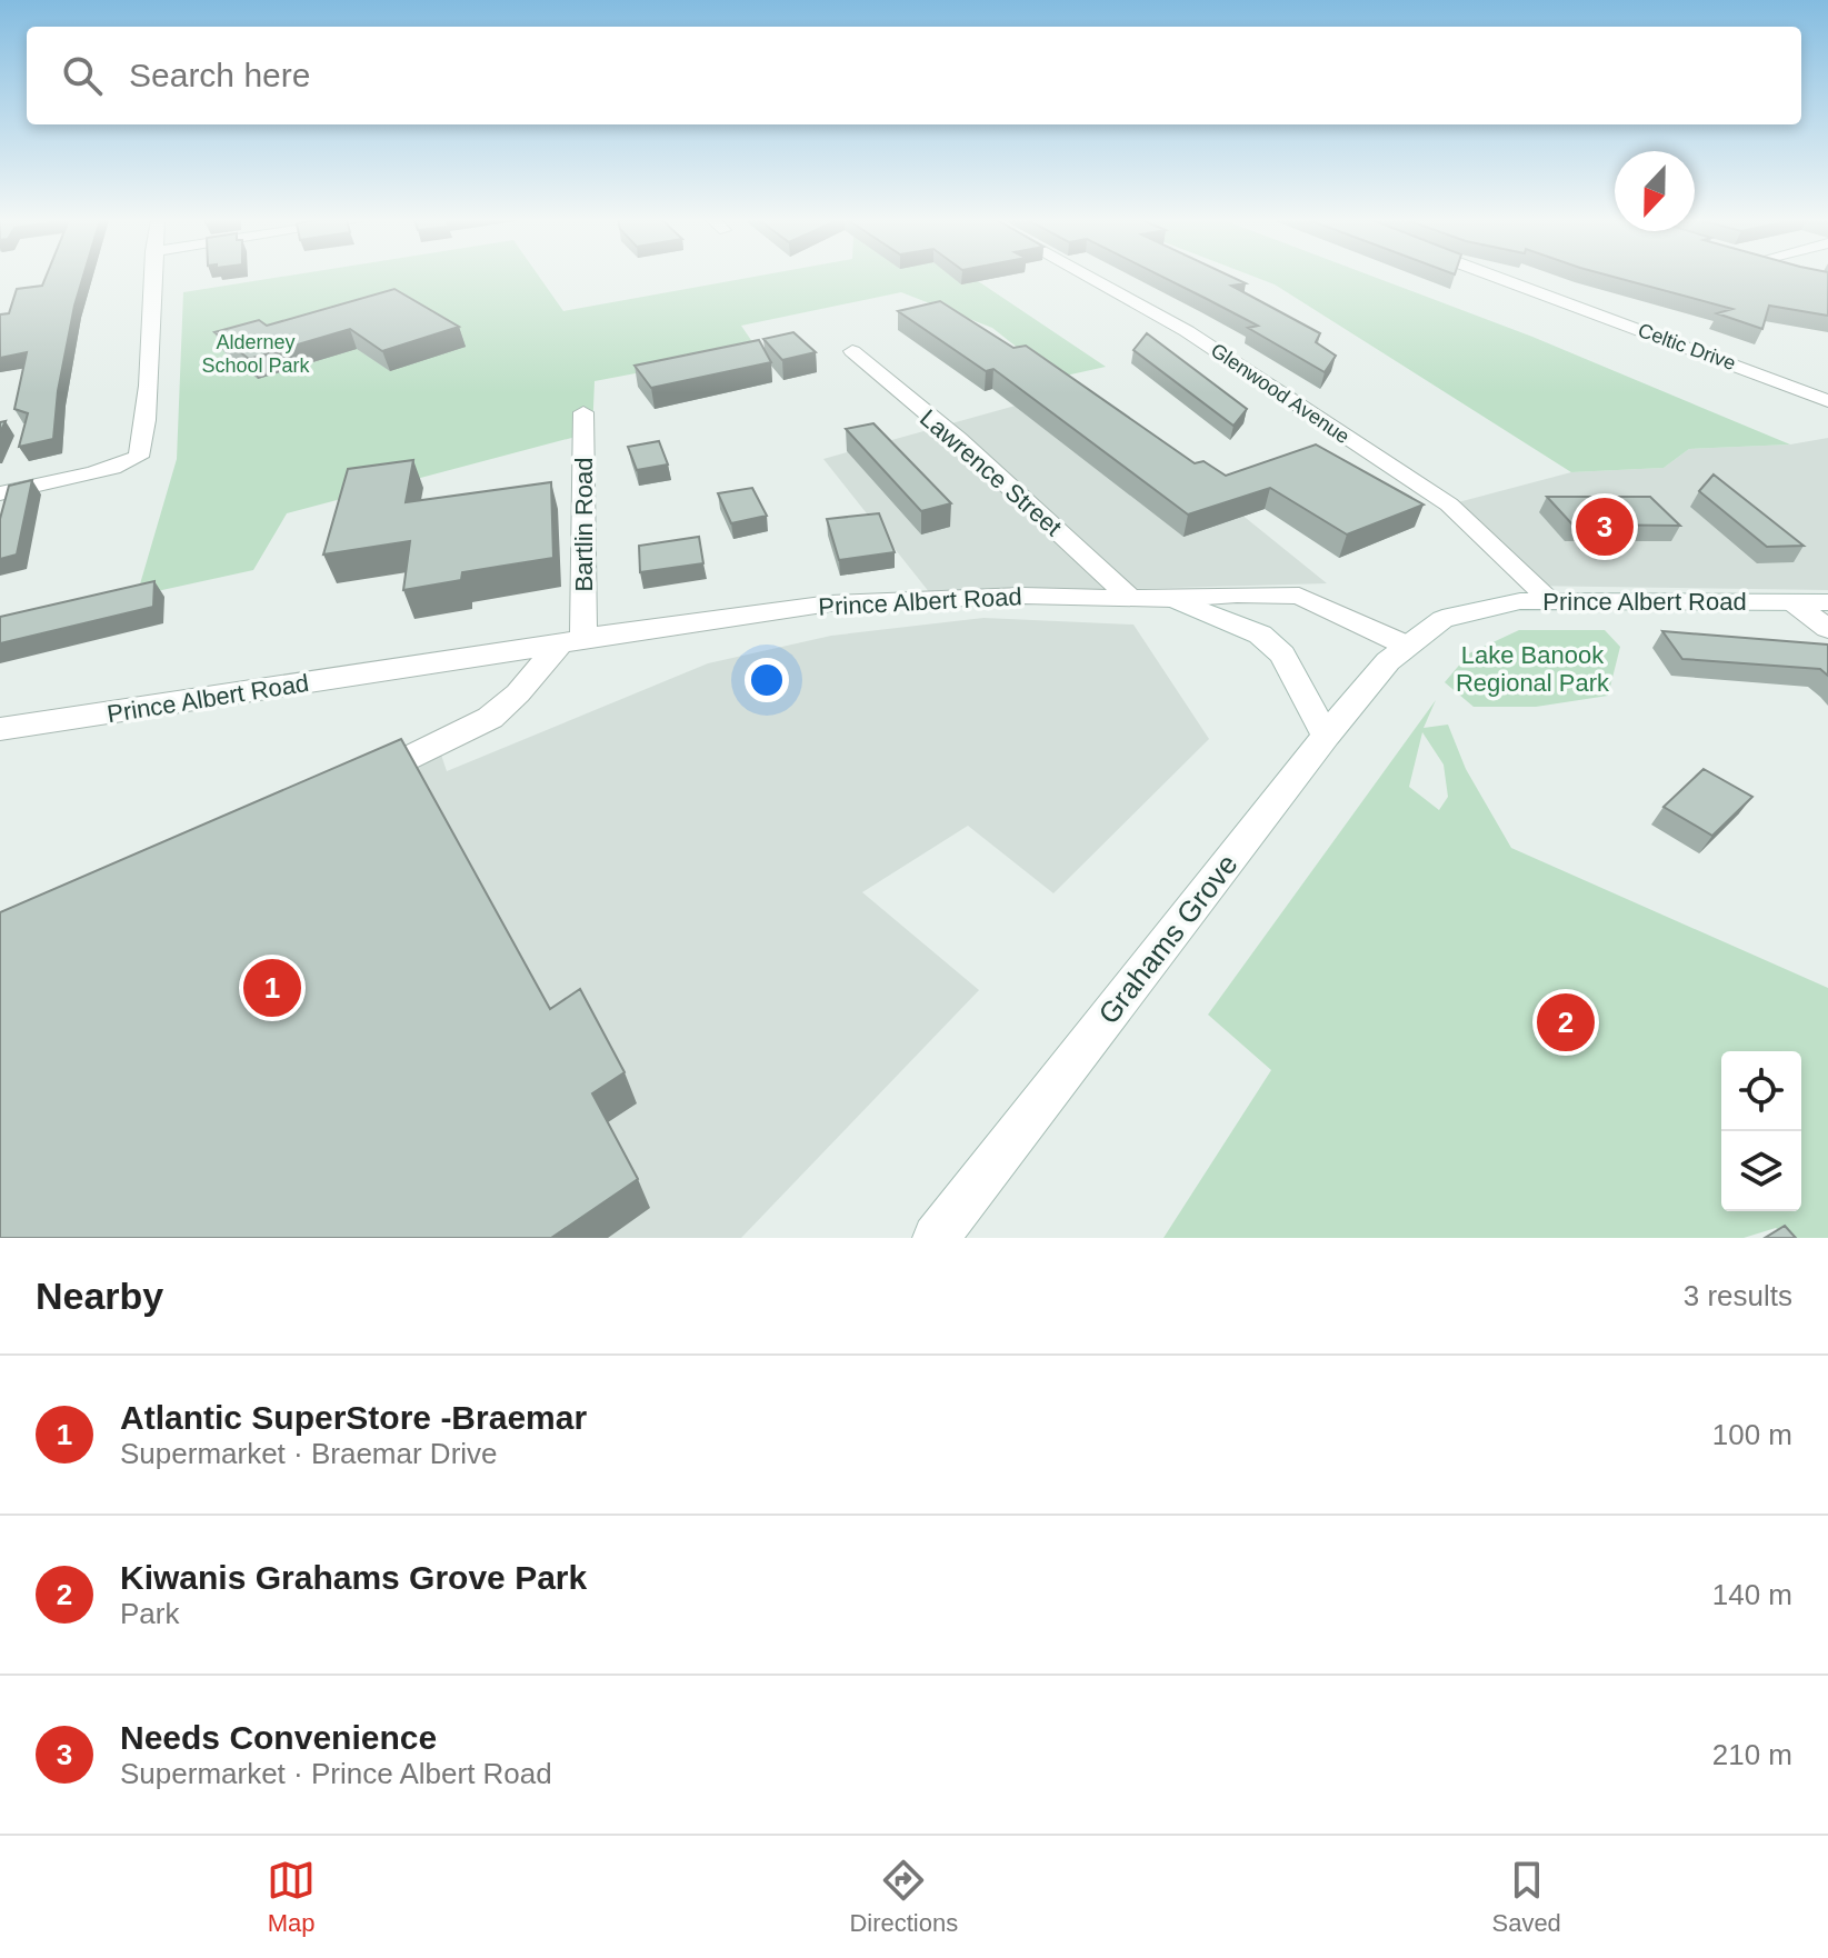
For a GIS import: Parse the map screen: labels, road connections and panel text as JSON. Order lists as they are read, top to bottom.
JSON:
{
  "streets": {
    "street": [
      "Celtic Drive",
      "Glenwood Avenue",
      "Lawrence Street",
      "Bartlin Road",
      "Prince Albert Road",
      "Grahams Grove"
    ]
  },
  "crossings": [
    ["Glenwood Avenue", "Prince Albert Road"],
    ["Lawrence Street", "Prince Albert Road"],
    ["Bartlin Road", "Prince Albert Road"],
    ["Prince Albert Road", "Grahams Grove"]
  ],
  "parks": ["Alderney School Park", "Lake Banook Regional Park"],
  "north": "bottom",
  "page": {
    "search": "Search here",
    "pins": ["3", "1", "2"],
    "heading": ["Nearby", "3 results"],
    "list": [
      {
        "mark": "1",
        "name": "Atlantic SuperStore -Braemar",
        "note": "Supermarket · Braemar Drive",
        "value": "100 m"
      },
      {
        "mark": "2",
        "name": "Kiwanis Grahams Grove Park",
        "note": "Park",
        "value": "140 m"
      },
      {
        "mark": "3",
        "name": "Needs Convenience",
        "note": "Supermarket · Prince Albert Road",
        "value": "210 m"
      }
    ],
    "nav": ["Map", "Directions", "Saved"]
  }
}
